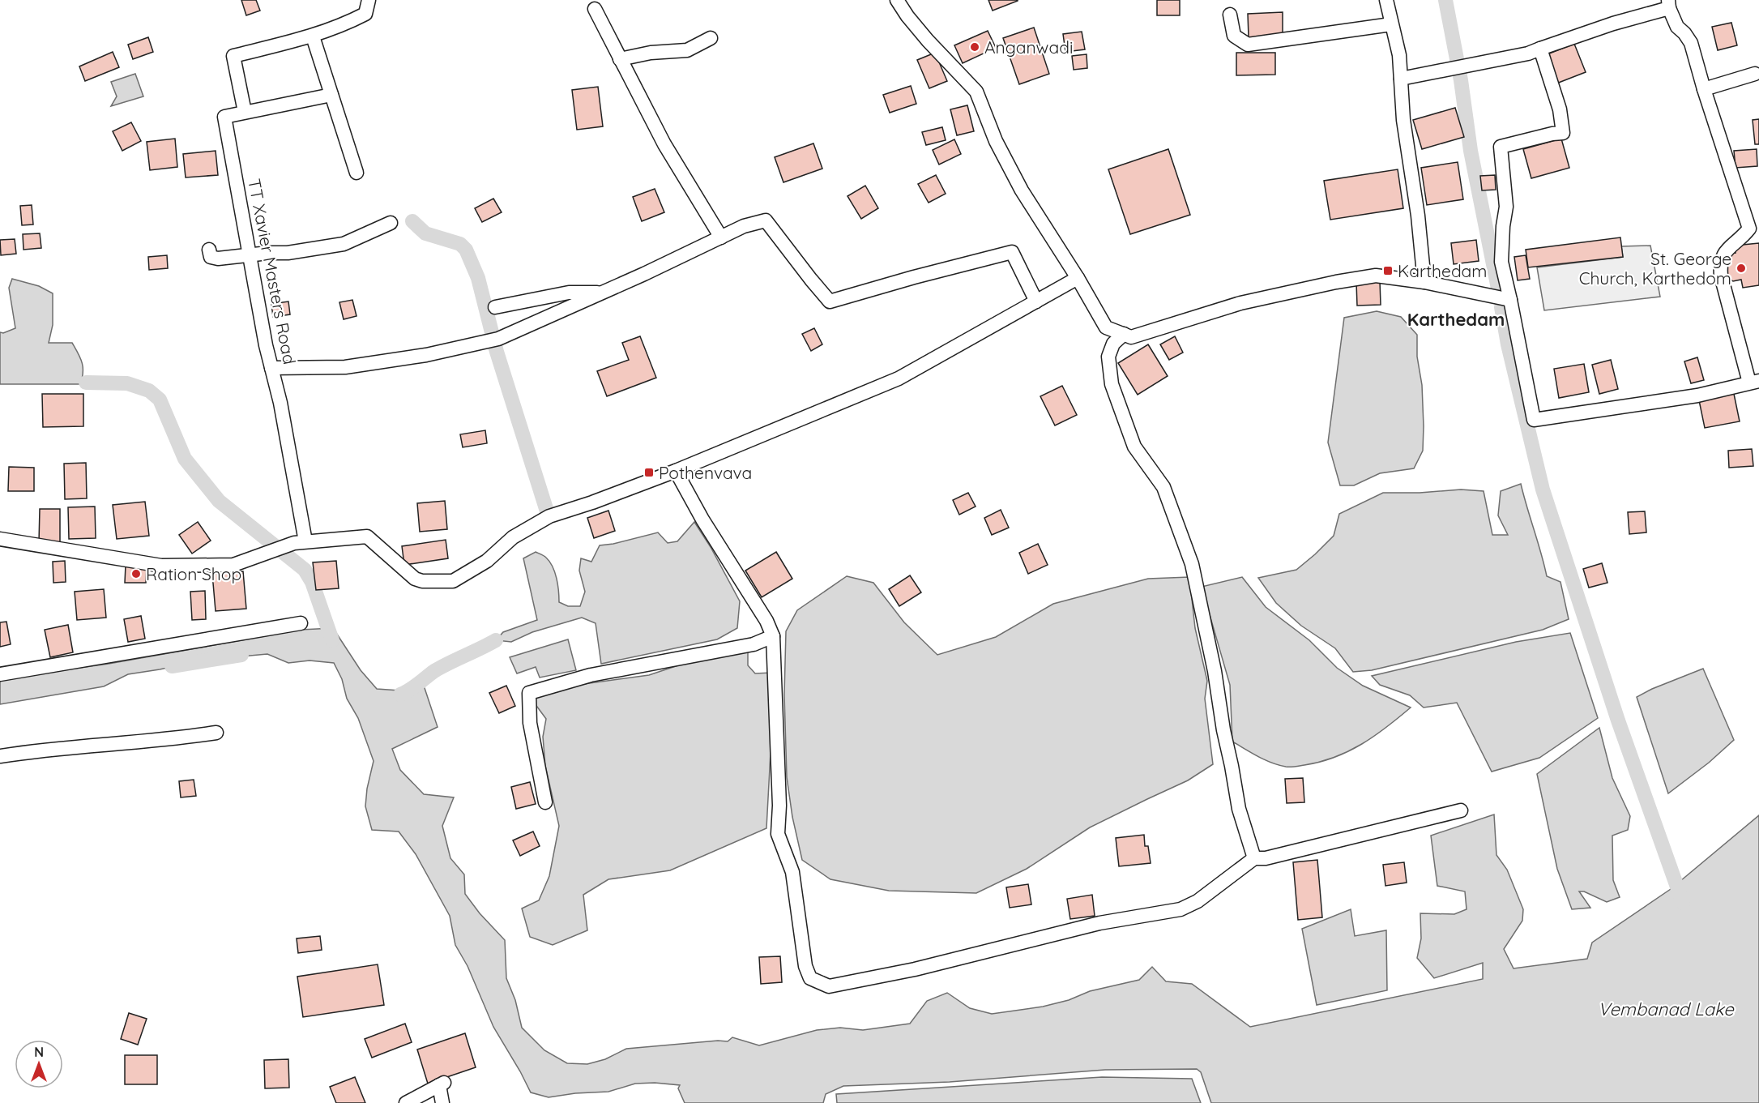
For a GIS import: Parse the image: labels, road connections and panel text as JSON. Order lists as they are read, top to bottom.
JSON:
{
  "streets": {
    "street": ["TT Xavier Masters Road"]
  },
  "districts": ["Karthedam"],
  "water": ["Vembanad Lake"],
  "places": {
    "other": ["Anganwadi", "St. George Church, Karthedom", "Ration Shop"],
    "transit": ["Karthedam", "Pothenvava"]
  },
  "north": "top"
}
